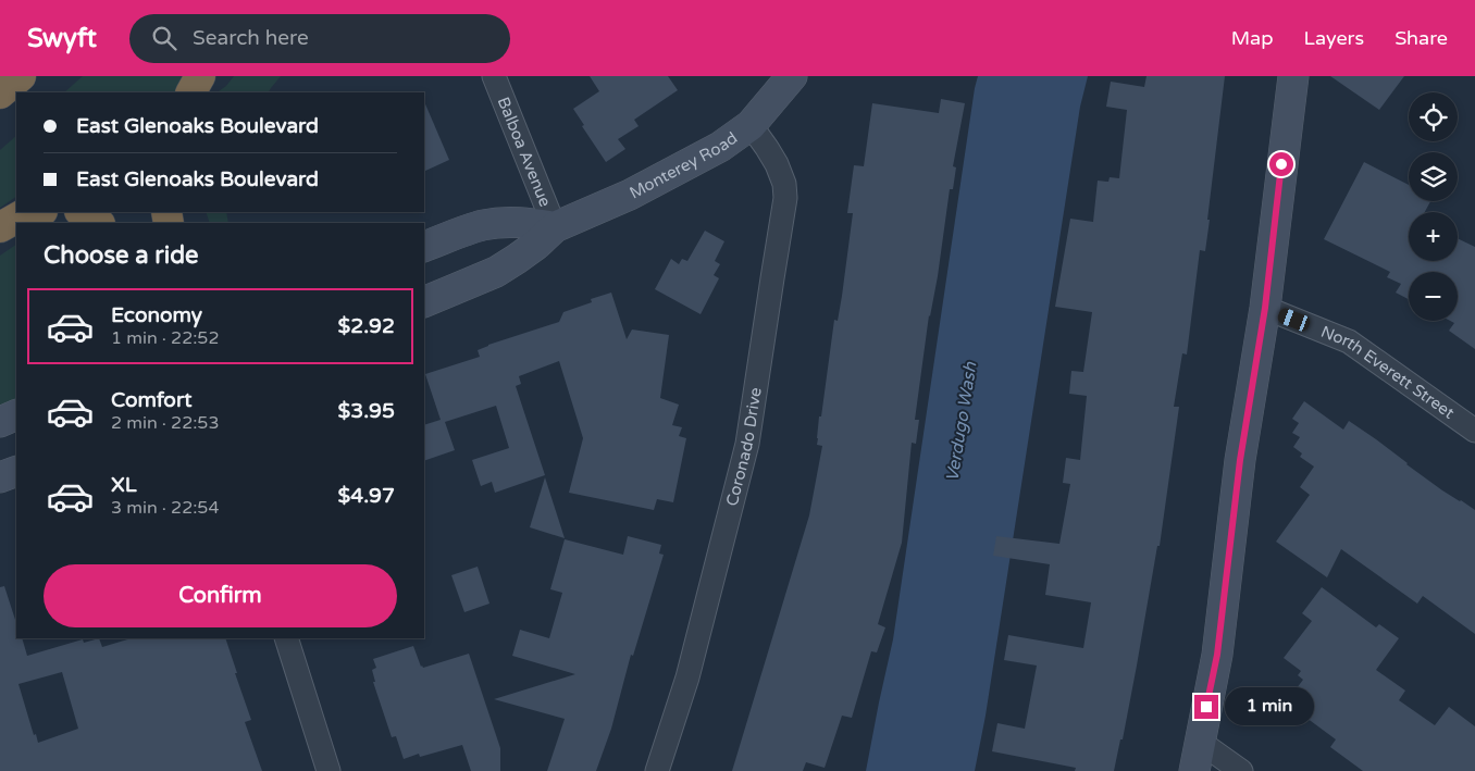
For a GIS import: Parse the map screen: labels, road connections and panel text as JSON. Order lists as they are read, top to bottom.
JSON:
{
  "streets": {
    "street": [
      "Balboa Avenue",
      "Monterey Road",
      "North Everett Street",
      "Coronado Drive"
    ]
  },
  "crossings": [
    ["Balboa Avenue", "Monterey Road"],
    ["Monterey Road", "Coronado Drive"]
  ],
  "water": ["Verdugo Wash"],
  "page": {
    "header": "Swyft",
    "search": "Search here",
    "nav": ["Map", "Layers", "Share"],
    "map_buttons": ["+", "−"],
    "banner": ["East Glenoaks Boulevard", "East Glenoaks Boulevard"],
    "heading": "Choose a ride",
    "list": [
      {
        "name": "Economy",
        "note": "1 min · 22:52",
        "value": "$2.92"
      },
      {
        "name": "Comfort",
        "note": "2 min · 22:53",
        "value": "$3.95"
      },
      {
        "name": "XL",
        "note": "3 min · 22:54",
        "value": "$4.97"
      }
    ],
    "buttons": "Confirm",
    "bubble": "1 min"
  }
}
